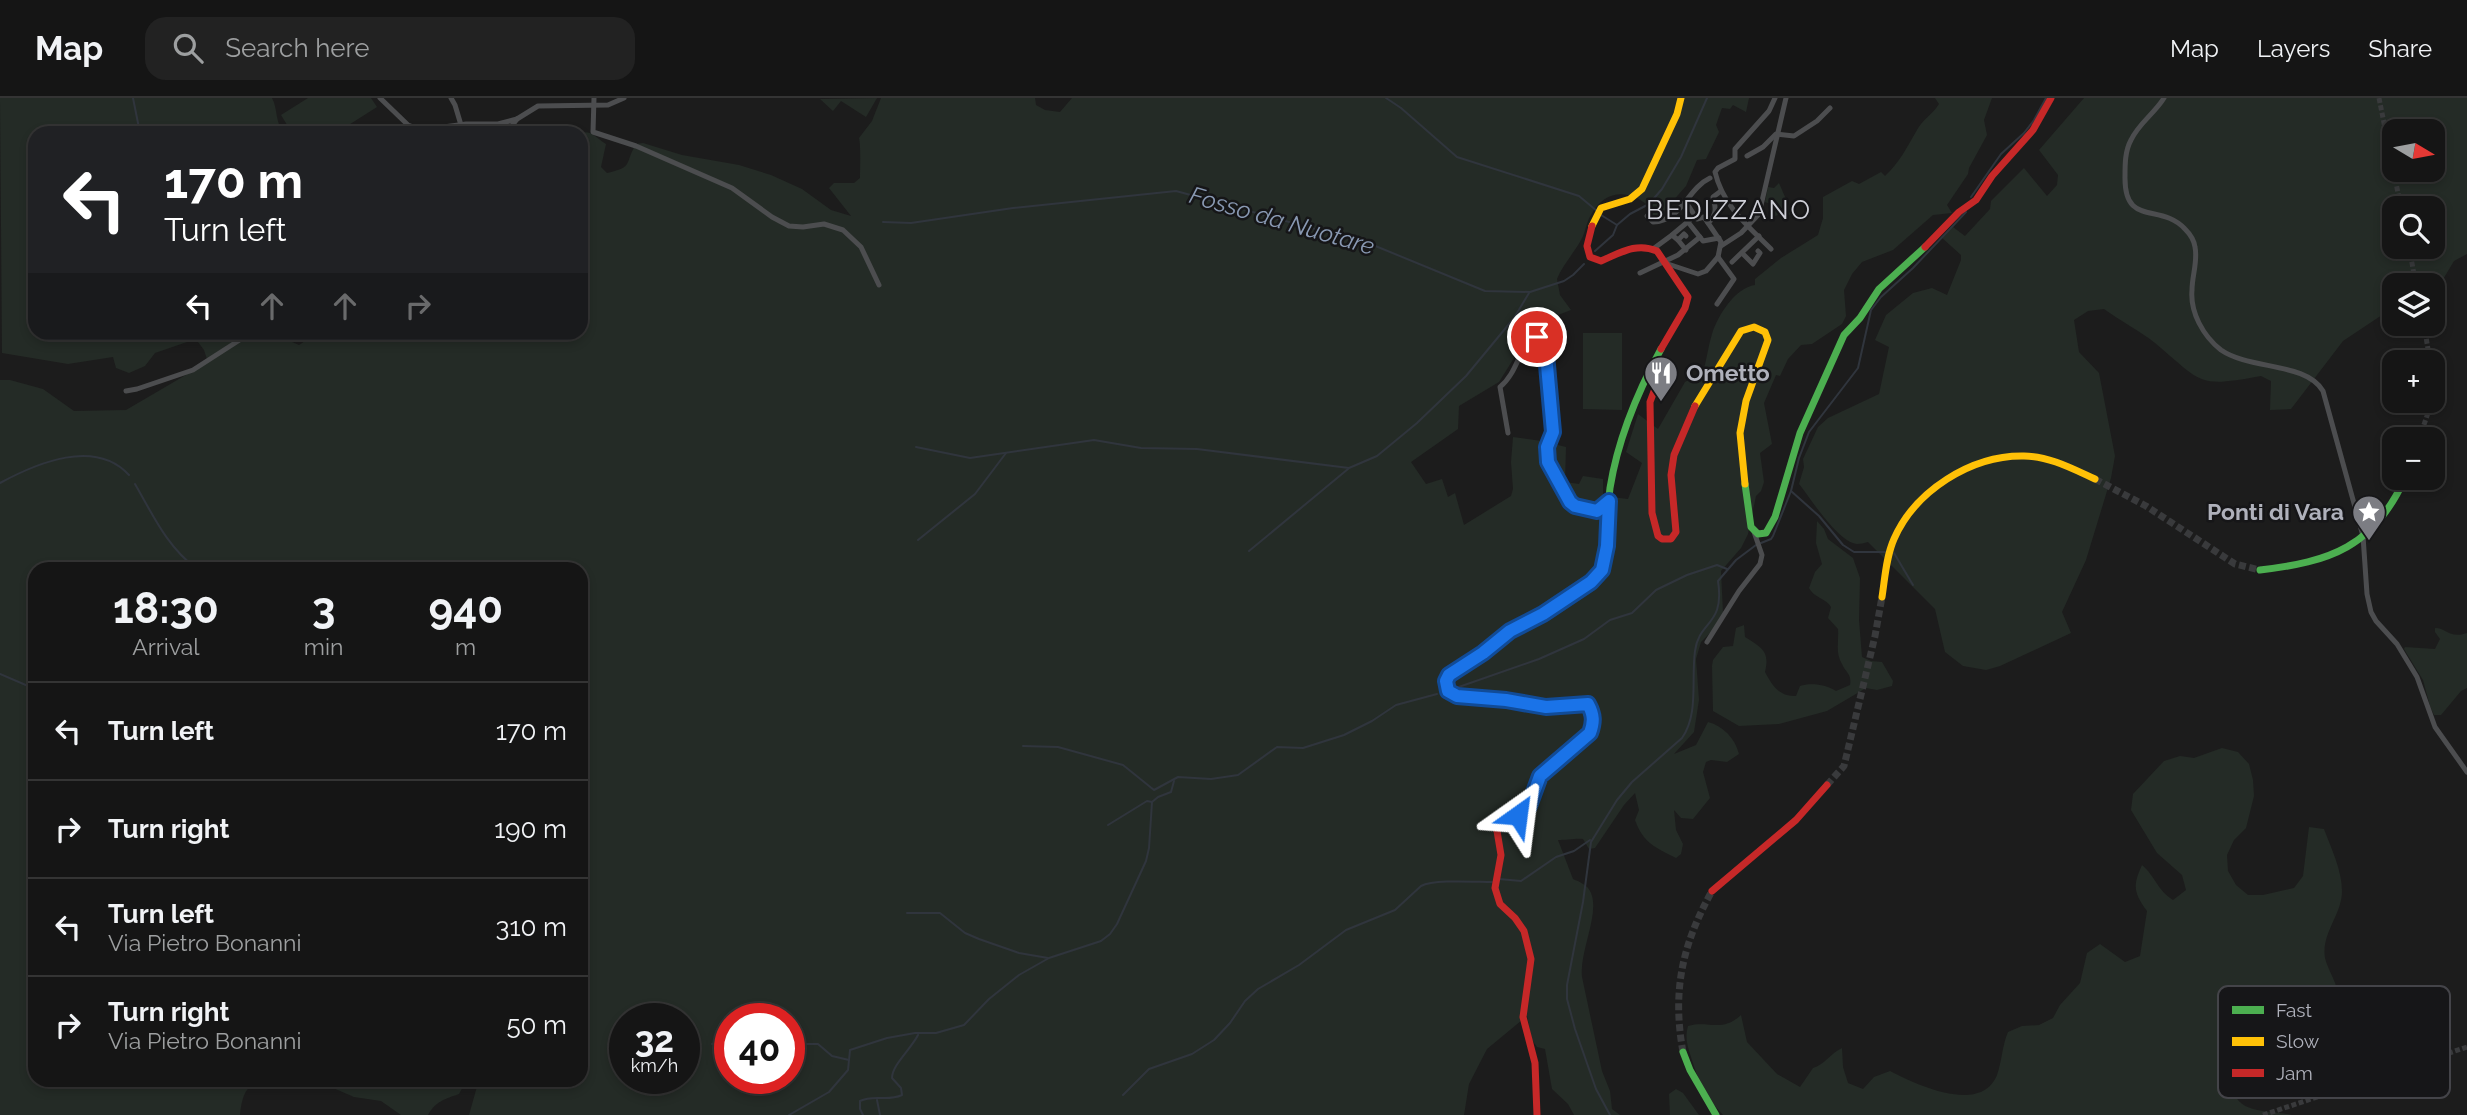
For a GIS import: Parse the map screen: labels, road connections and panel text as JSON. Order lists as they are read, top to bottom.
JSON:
{
  "districts": ["BEDIZZANO"],
  "water": ["Fosso da Nuotare"],
  "places": {
    "restaurant": ["Ometto"],
    "place": ["Ponti di Vara"]
  },
  "legend": ["Fast", "Slow", "Jam"],
  "north": "right",
  "page": {
    "header": "Map",
    "search": "Search here",
    "nav": ["Map", "Layers", "Share"],
    "map_buttons": ["+", "−"],
    "turn": ["170 m", "Turn left"],
    "eta": [
      "18:30",
      "Arrival",
      "3",
      "min",
      "940",
      "m"
    ],
    "list": [
      {
        "name": "Turn left",
        "value": "170 m"
      },
      {
        "name": "Turn right",
        "value": "190 m"
      },
      {
        "name": "Turn left",
        "note": "Via Pietro Bonanni",
        "value": "310 m"
      },
      {
        "name": "Turn right",
        "note": "Via Pietro Bonanni",
        "value": "50 m"
      }
    ],
    "speed": "32 km/h",
    "limit": "40"
  }
}
